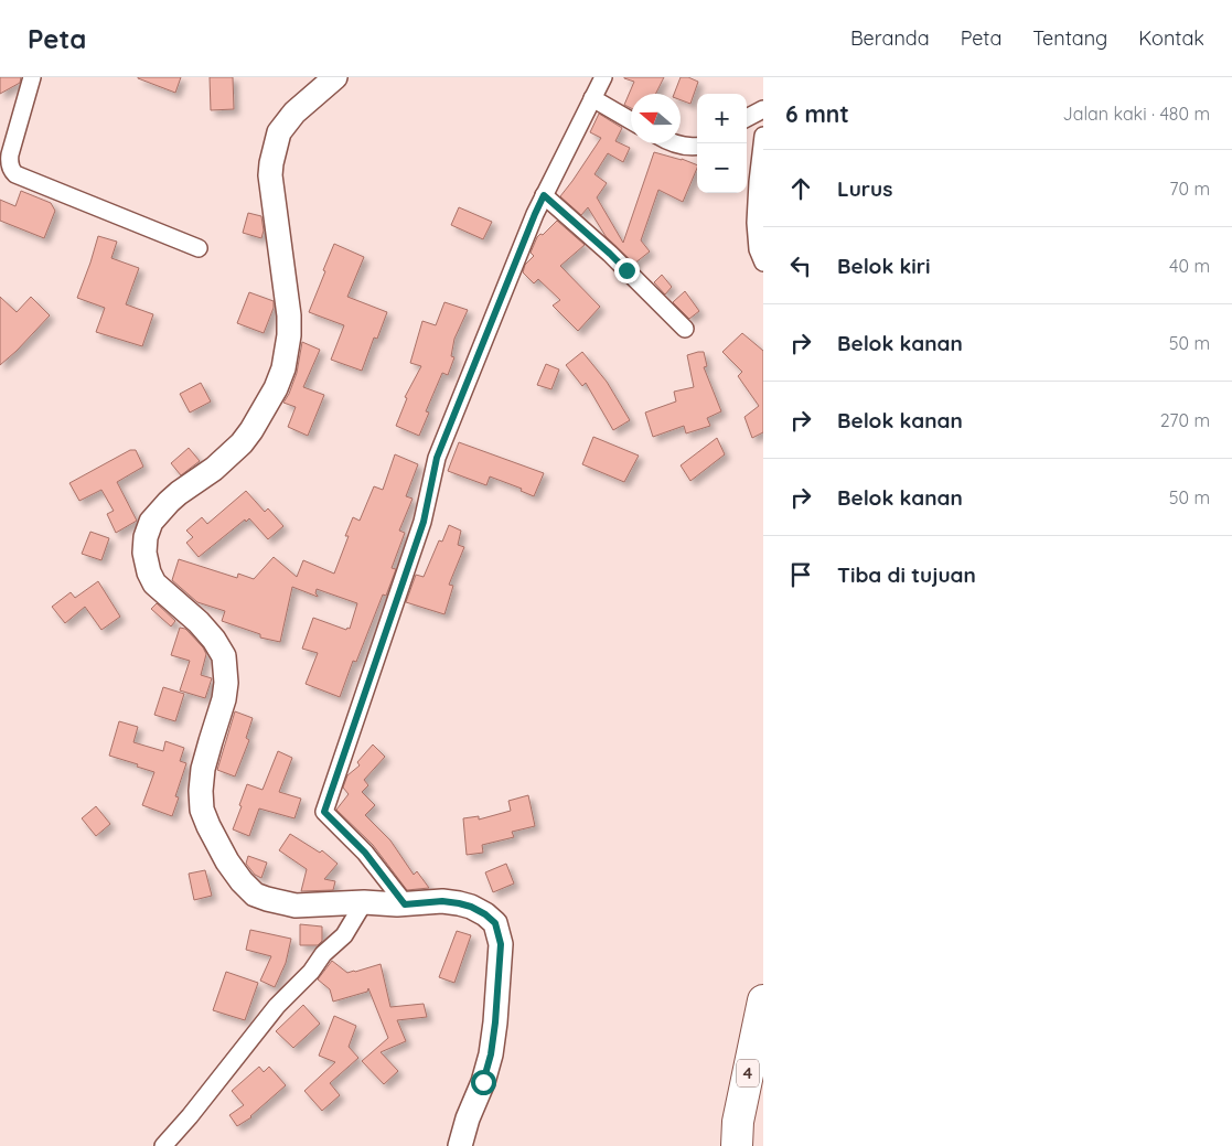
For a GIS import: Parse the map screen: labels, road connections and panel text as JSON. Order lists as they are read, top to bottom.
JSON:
{
  "streets": {
    "highway": ["4"]
  },
  "north": "left",
  "page": {
    "header": "Peta",
    "nav": [
      "Beranda",
      "Peta",
      "Tentang",
      "Kontak"
    ],
    "heading": ["6 mnt", "Jalan kaki · 480 m"],
    "map_buttons": ["+", "−"],
    "list": [
      ["Lurus", "70 m"],
      ["Belok kiri", "40 m"],
      ["Belok kanan", "50 m"],
      ["Belok kanan", "270 m"],
      ["Belok kanan", "50 m"],
      "Tiba di tujuan"
    ]
  }
}
